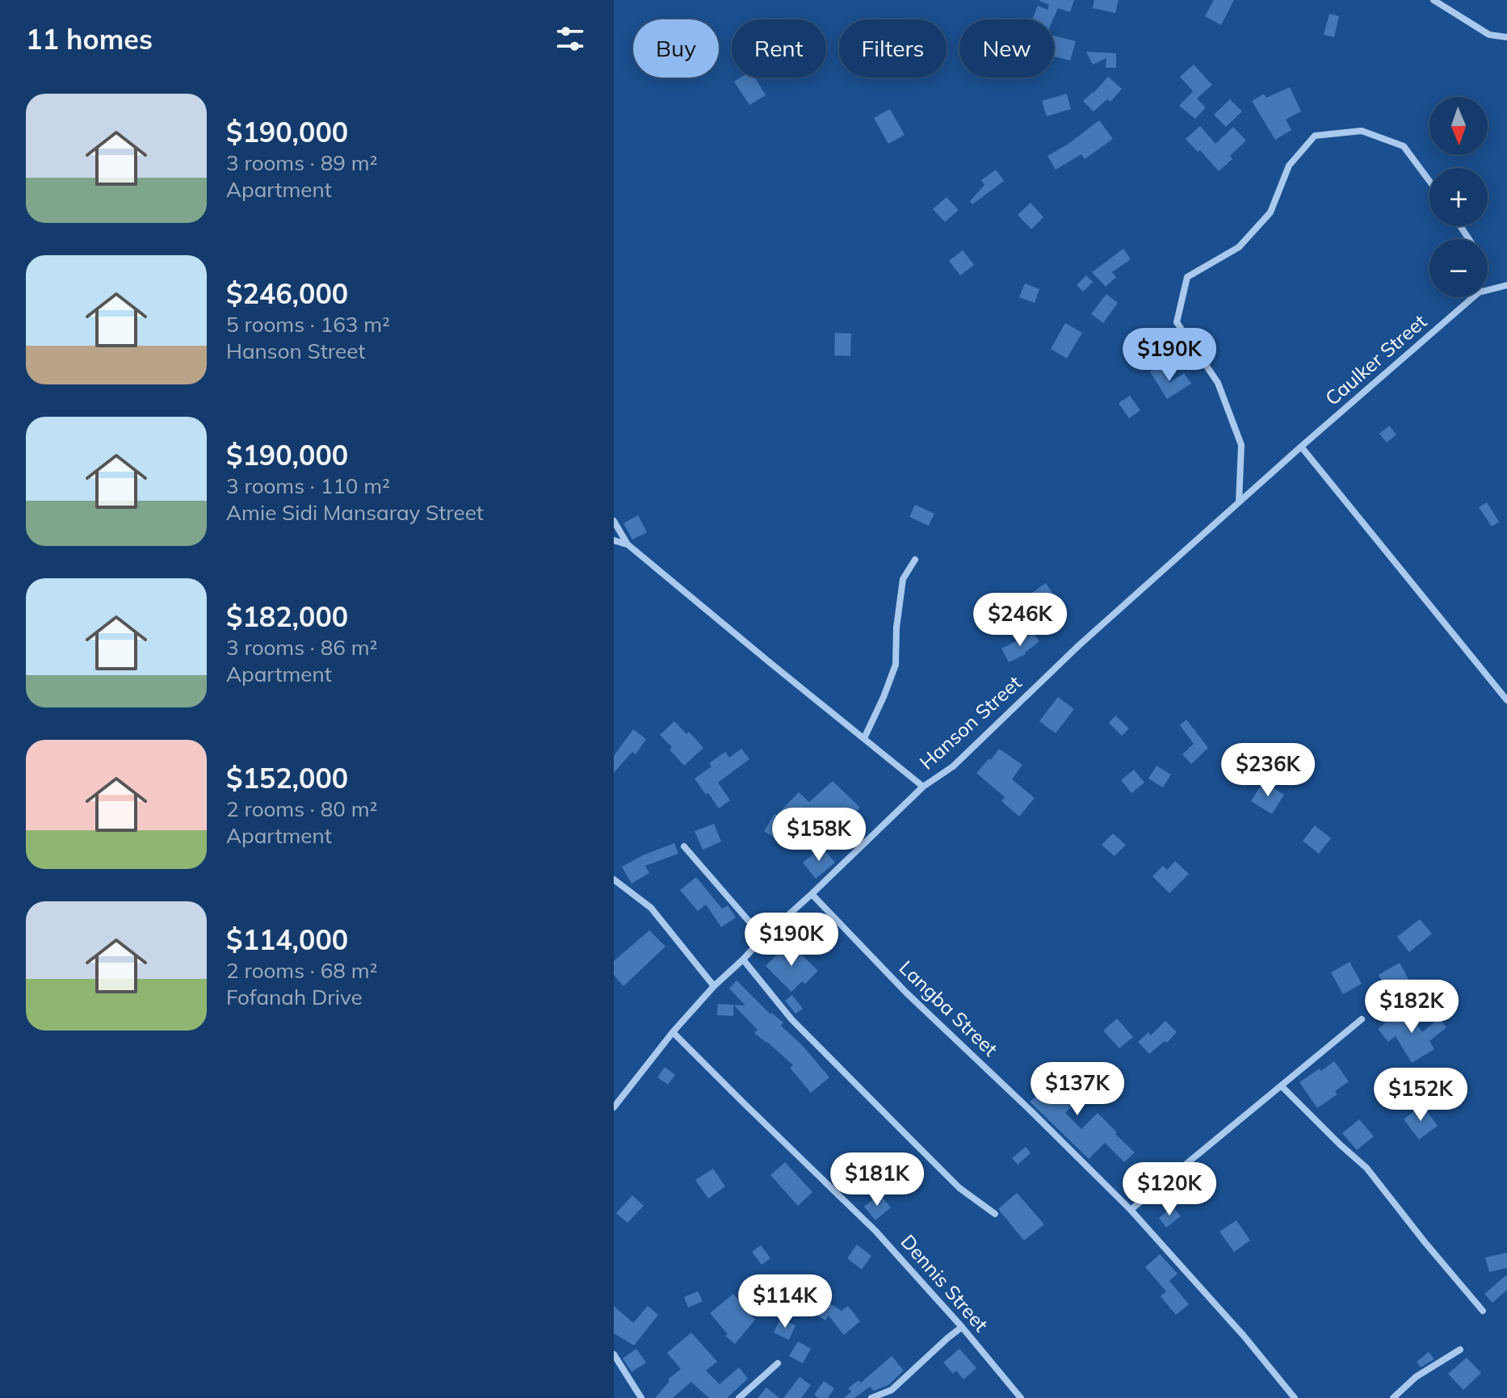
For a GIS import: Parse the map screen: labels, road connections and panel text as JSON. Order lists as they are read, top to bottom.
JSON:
{
  "streets": {
    "street": [
      "Caulker Street",
      "Hanson Street",
      "Langba Street",
      "Dennis Street"
    ]
  },
  "crossings": [
    ["Caulker Street", "Hanson Street"],
    ["Hanson Street", "Langba Street"],
    ["Hanson Street", "Dennis Street"]
  ],
  "north": "bottom",
  "page": {
    "heading": "11 homes",
    "chip": [
      "Buy",
      "Rent",
      "Filters",
      "New"
    ],
    "list": [
      {
        "name": "$190,000",
        "note": "3 rooms · 89 m² · Apartment"
      },
      {
        "name": "$246,000",
        "note": "5 rooms · 163 m² · Hanson Street"
      },
      {
        "name": "$190,000",
        "note": "3 rooms · 110 m² · Amie Sidi Mansaray Street"
      },
      {
        "name": "$182,000",
        "note": "3 rooms · 86 m² · Apartment"
      },
      {
        "name": "$152,000",
        "note": "2 rooms · 80 m² · Apartment"
      },
      {
        "name": "$114,000",
        "note": "2 rooms · 68 m² · Fofanah Drive"
      }
    ],
    "map_buttons": ["+", "−"],
    "price": [
      "$190K",
      "$246K",
      "$236K",
      "$158K",
      "$190K",
      "$182K",
      "$137K",
      "$152K",
      "$181K",
      "$120K",
      "$114K"
    ]
  }
}
